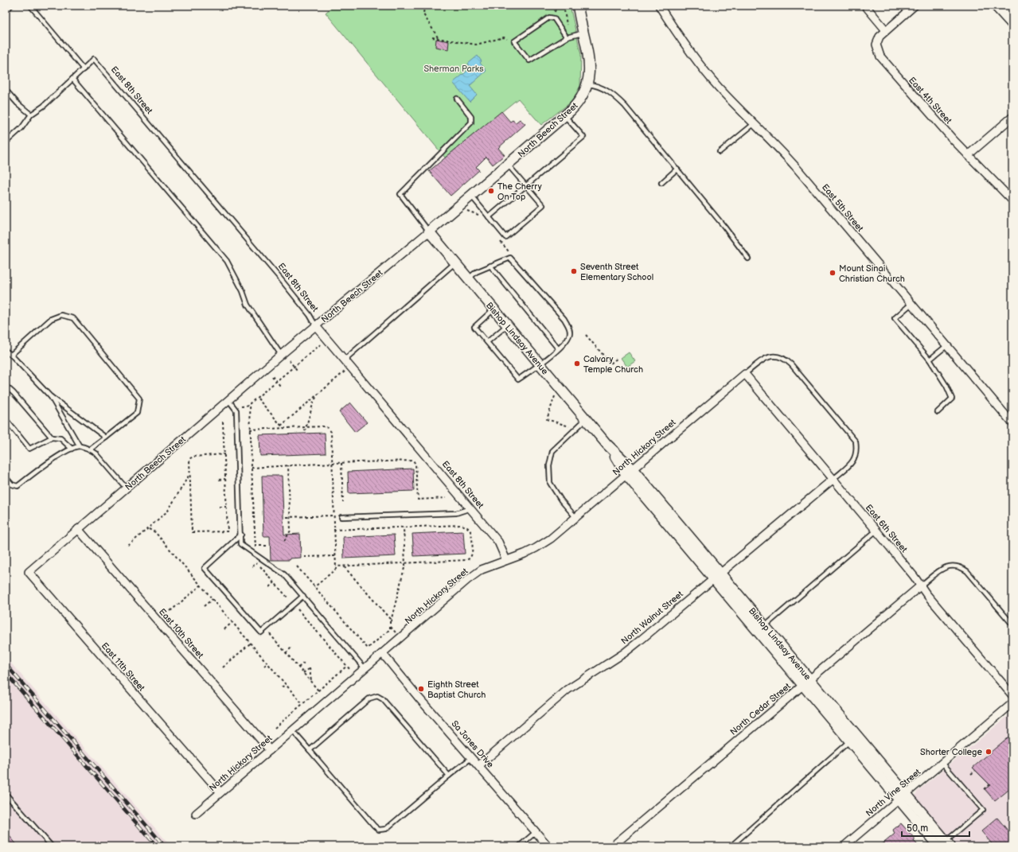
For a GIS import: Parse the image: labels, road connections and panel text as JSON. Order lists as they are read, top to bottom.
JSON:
{
  "streets": {
    "street": [
      "East 8th Street",
      "East 4th Street",
      "North Beech Street",
      "East 5th Street",
      "Bishop Lindsay Avenue",
      "North Hickory Street",
      "East 6th Street",
      "North Walnut Street",
      "East 10th Street",
      "East 11th Street",
      "North Cedar Street",
      "Sa Jones Drive",
      "North Vine Street"
    ]
  },
  "crossings": [
    ["East 8th Street", "North Beech Street"],
    ["East 8th Street", "North Hickory Street"],
    ["North Beech Street", "Bishop Lindsay Avenue"],
    ["North Beech Street", "East 10th Street"],
    ["North Beech Street", "East 11th Street"],
    ["Bishop Lindsay Avenue", "North Hickory Street"],
    ["Bishop Lindsay Avenue", "North Walnut Street"],
    ["Bishop Lindsay Avenue", "North Cedar Street"],
    ["Bishop Lindsay Avenue", "North Vine Street"],
    ["North Hickory Street", "East 6th Street"],
    ["North Hickory Street", "East 10th Street"],
    ["North Hickory Street", "East 11th Street"],
    ["North Hickory Street", "Sa Jones Drive"],
    ["East 6th Street", "North Walnut Street"],
    ["East 6th Street", "North Cedar Street"],
    ["North Walnut Street", "Sa Jones Drive"]
  ],
  "parks": ["Sherman Parks"],
  "places": [
    "The Cherry On Top",
    "Seventh Street Elementary School",
    "Mount Sinai Christian Church",
    "Calvary Temple Church",
    "Eighth Street Baptist Church",
    "Shorter College"
  ],
  "scale_bar": "50 m"
}
